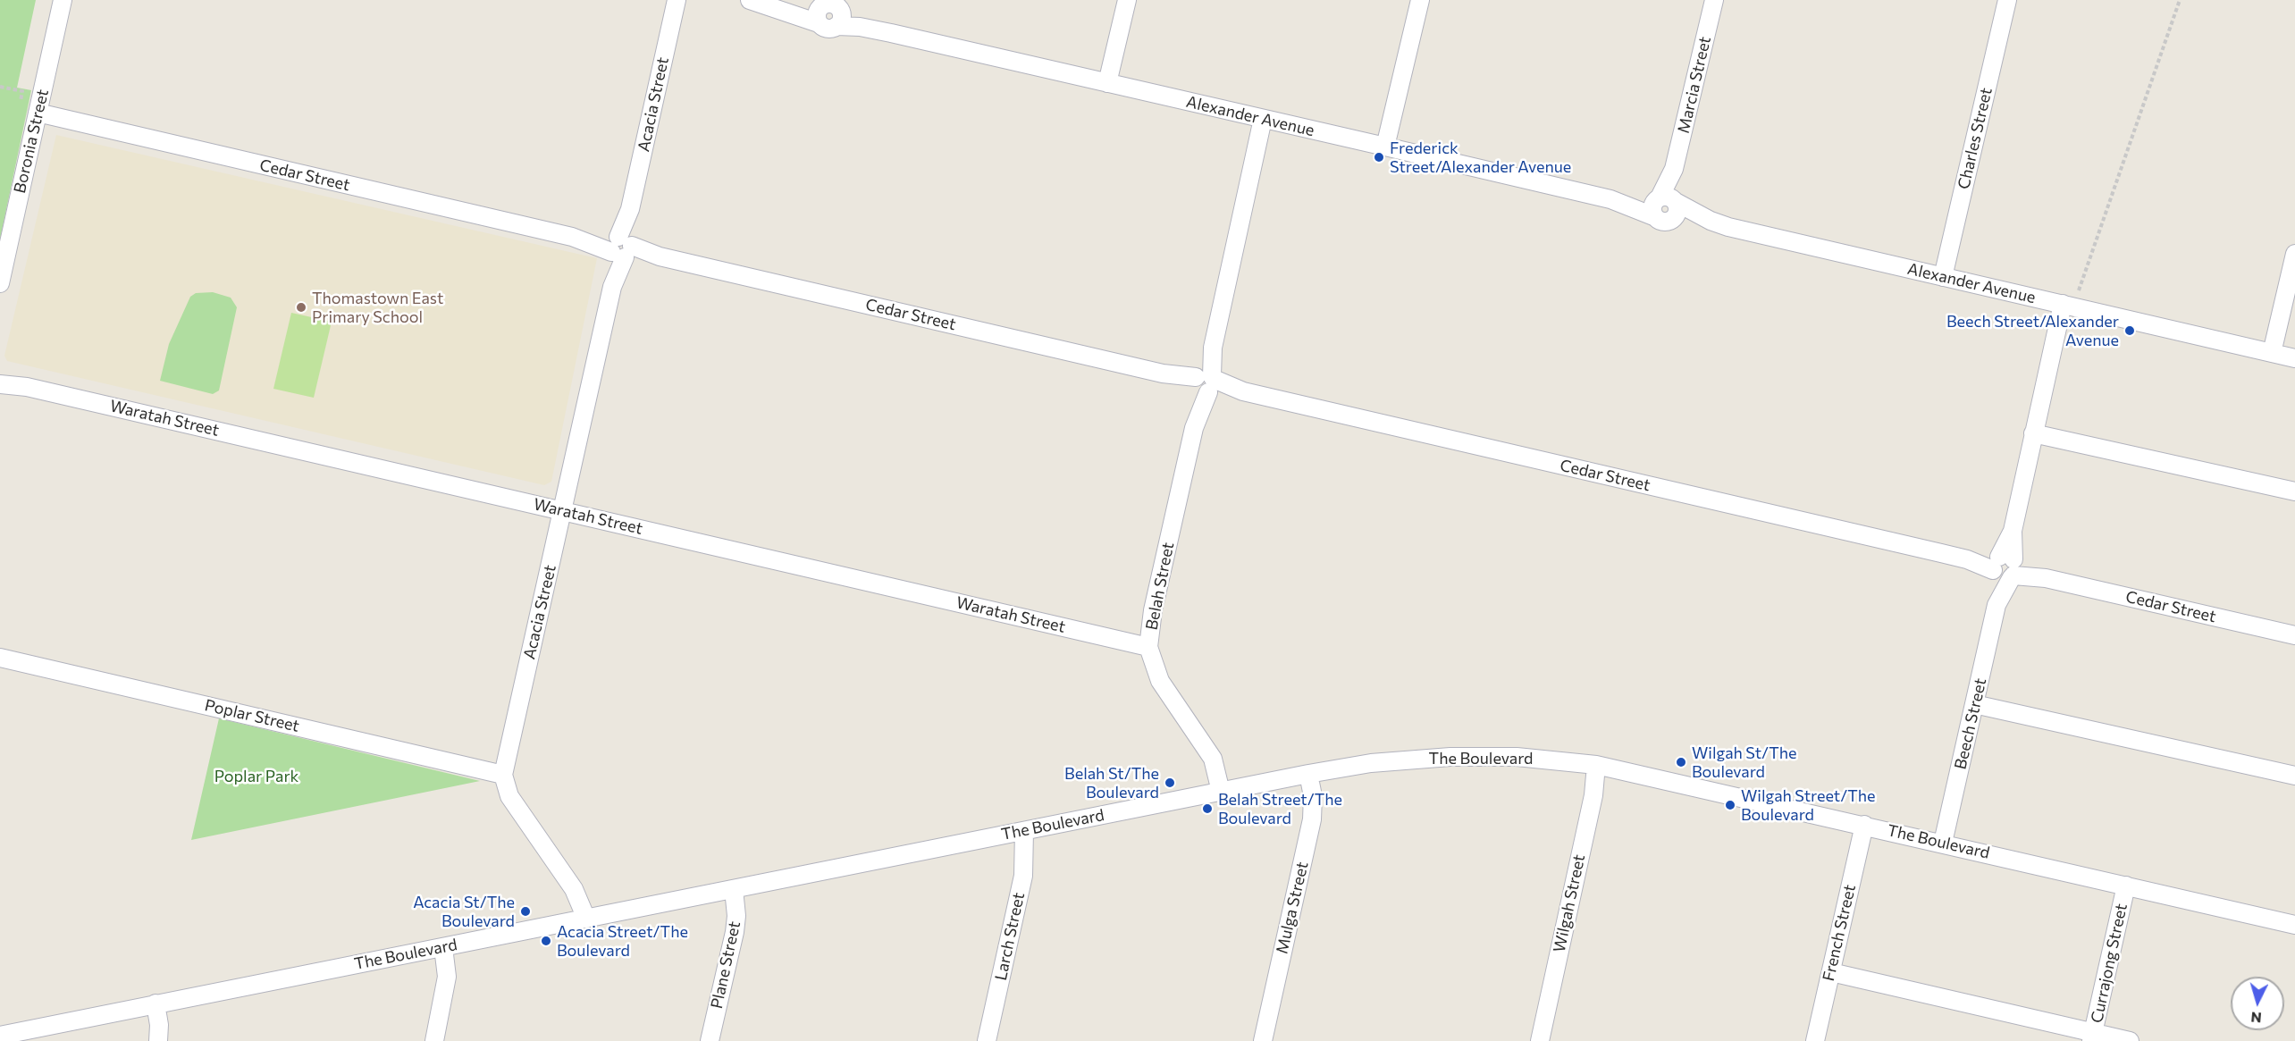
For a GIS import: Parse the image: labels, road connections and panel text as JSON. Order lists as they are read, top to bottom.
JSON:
{
  "streets": {
    "street": [
      "Marcia Street",
      "Acacia Street",
      "Alexander Avenue",
      "Charles Street",
      "Boronia Street",
      "Cedar Street",
      "Waratah Street",
      "Belah Street",
      "Poplar Street",
      "Beech Street",
      "The Boulevard",
      "Wilgah Street",
      "Mulga Street",
      "French Street",
      "Larch Street",
      "Currajong Street",
      "Plane Street"
    ]
  },
  "crossings": [
    ["Marcia Street", "Alexander Avenue"],
    ["Acacia Street", "Cedar Street"],
    ["Acacia Street", "Waratah Street"],
    ["Acacia Street", "Poplar Street"],
    ["Alexander Avenue", "Charles Street"],
    ["Alexander Avenue", "Belah Street"],
    ["Alexander Avenue", "Beech Street"],
    ["Boronia Street", "Cedar Street"],
    ["Cedar Street", "Belah Street"],
    ["Cedar Street", "Beech Street"],
    ["Waratah Street", "Belah Street"],
    ["Belah Street", "The Boulevard"],
    ["Beech Street", "The Boulevard"],
    ["The Boulevard", "Wilgah Street"],
    ["The Boulevard", "Mulga Street"],
    ["The Boulevard", "French Street"],
    ["The Boulevard", "Larch Street"],
    ["The Boulevard", "Currajong Street"],
    ["The Boulevard", "Plane Street"]
  ],
  "parks": ["Poplar Park"],
  "places": [
    "Frederick Street/Alexander Avenue",
    "Thomastown East Primary School",
    "Beech Street/Alexander Avenue",
    "Wilgah St/The Boulevard",
    "Belah St/The Boulevard",
    "Wilgah Street/The Boulevard",
    "Belah Street/The Boulevard",
    "Acacia St/The Boulevard",
    "Acacia Street/The Boulevard"
  ],
  "north": "bottom"
}
